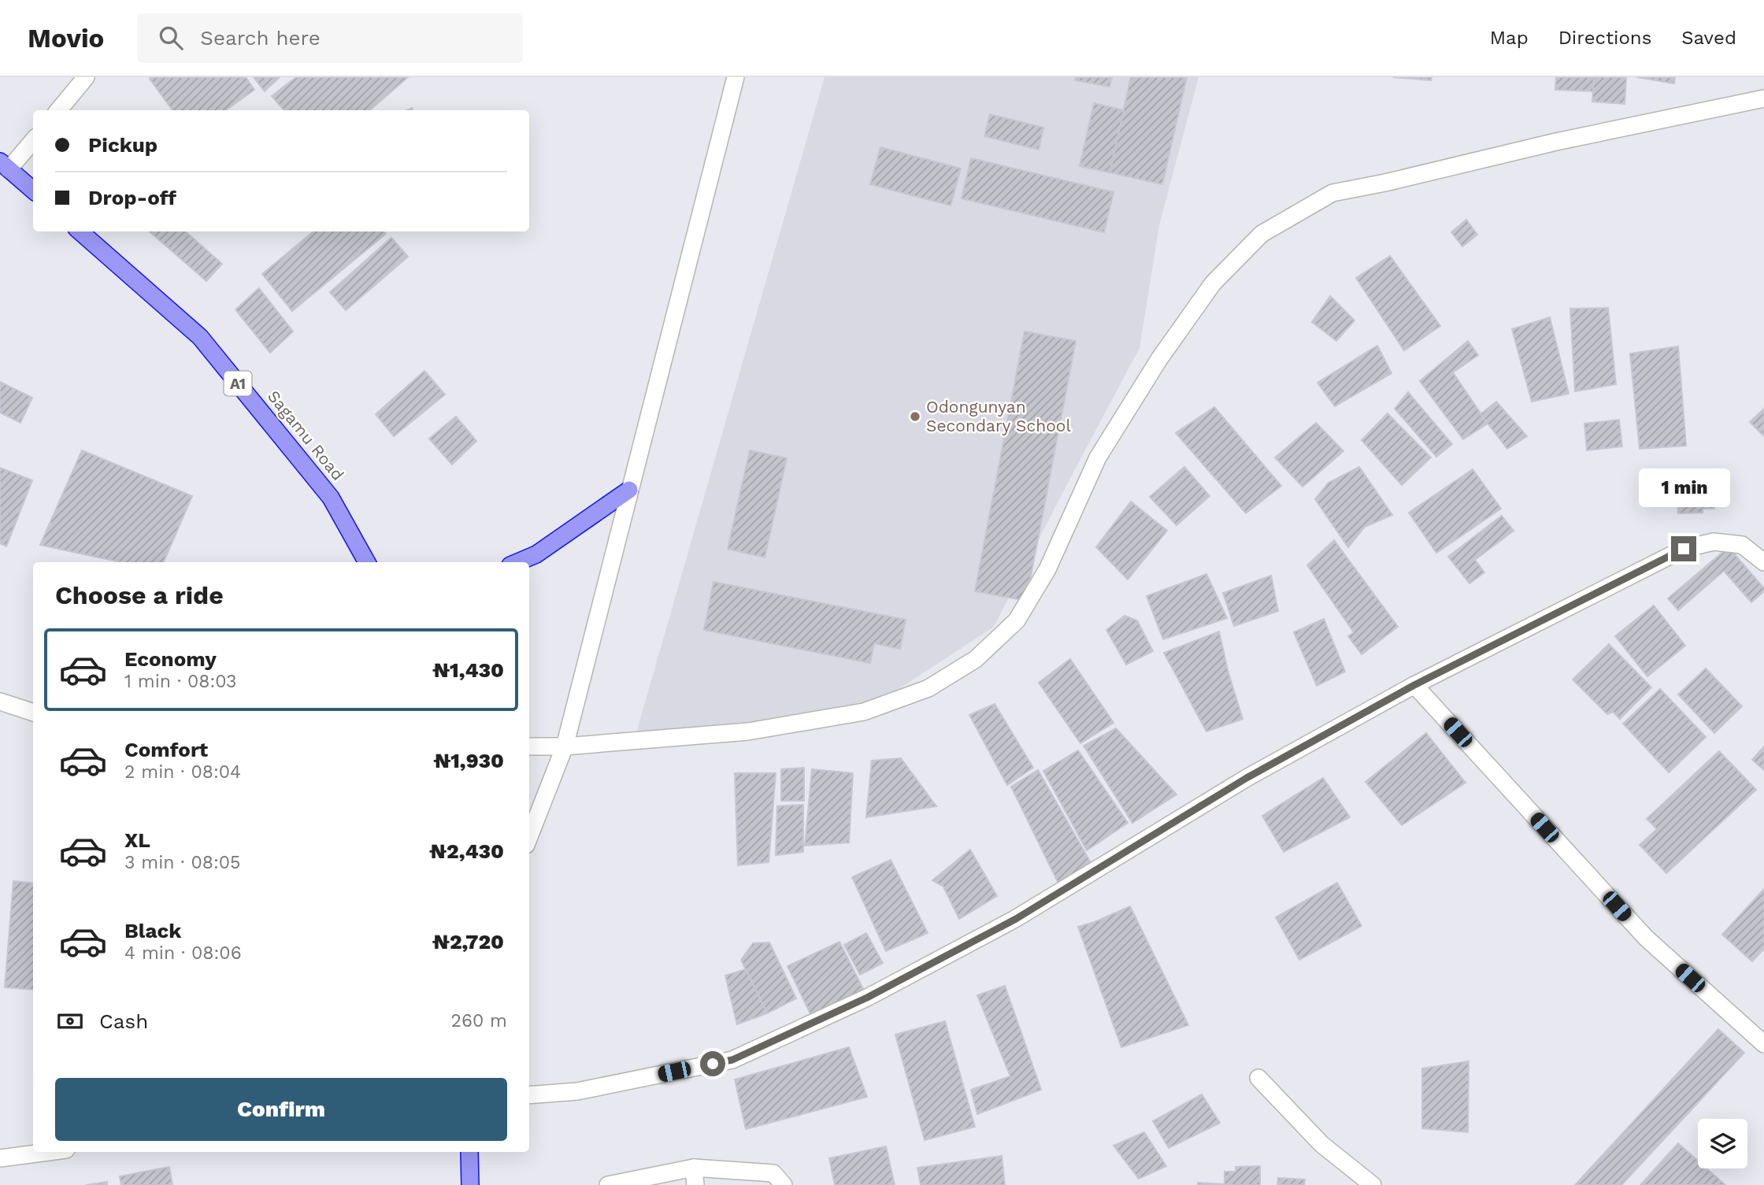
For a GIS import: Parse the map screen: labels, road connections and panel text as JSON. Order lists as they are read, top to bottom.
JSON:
{
  "streets": {
    "highway": ["A1", "Sagamu Road"]
  },
  "places": ["Odongunyan Secondary School"],
  "page": {
    "header": "Movio",
    "search": "Search here",
    "nav": ["Map", "Directions", "Saved"],
    "banner": ["Pickup", "Drop-off"],
    "bubble": "1 min",
    "heading": "Choose a ride",
    "list": [
      {
        "name": "Economy",
        "note": "1 min · 08:03",
        "value": "₦1,430"
      },
      {
        "name": "Comfort",
        "note": "2 min · 08:04",
        "value": "₦1,930"
      },
      {
        "name": "XL",
        "note": "3 min · 08:05",
        "value": "₦2,430"
      },
      {
        "name": "Black",
        "note": "4 min · 08:06",
        "value": "₦2,720"
      }
    ],
    "pay": ["Cash", "260 m"],
    "buttons": "Confirm"
  }
}
